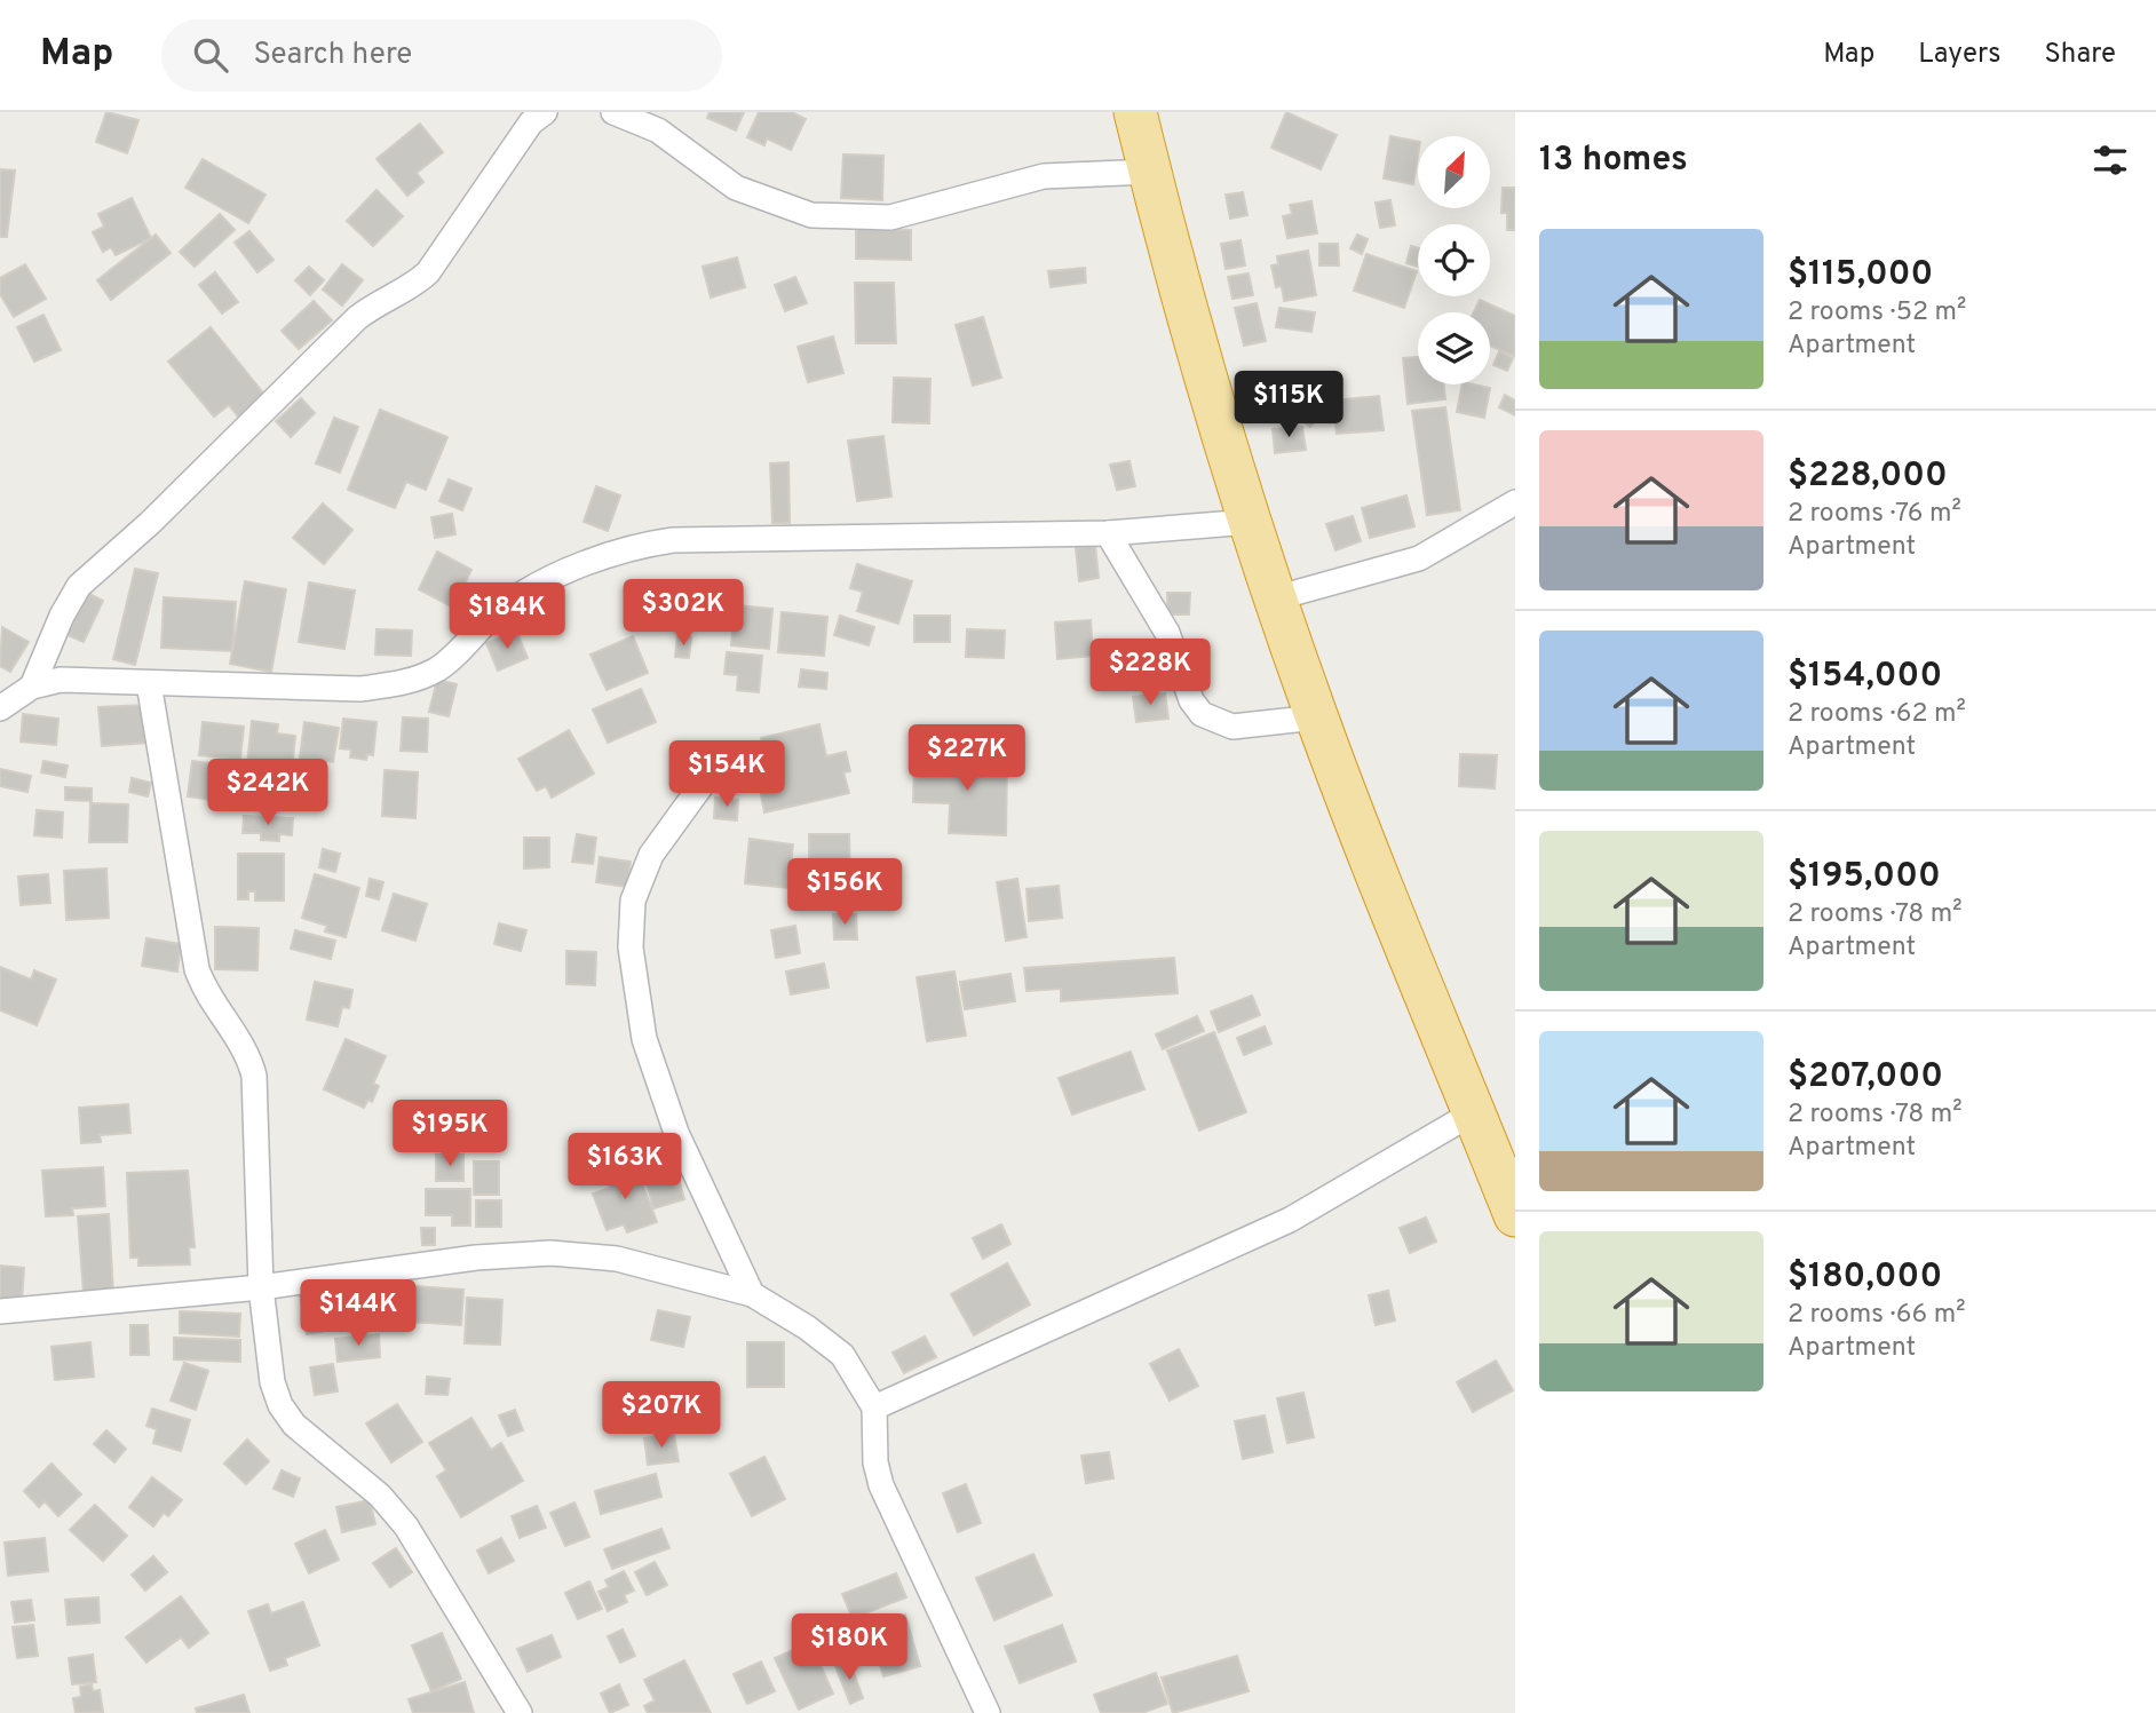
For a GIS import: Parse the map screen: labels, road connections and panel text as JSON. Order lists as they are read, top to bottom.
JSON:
{
  "north": "top right",
  "page": {
    "header": "Map",
    "search": "Search here",
    "nav": ["Map", "Layers", "Share"],
    "heading": "13 homes",
    "list": [
      {
        "name": "$115,000",
        "note": "2 rooms · 52 m² · Apartment"
      },
      {
        "name": "$228,000",
        "note": "2 rooms · 76 m² · Apartment"
      },
      {
        "name": "$154,000",
        "note": "2 rooms · 62 m² · Apartment"
      },
      {
        "name": "$195,000",
        "note": "2 rooms · 78 m² · Apartment"
      },
      {
        "name": "$207,000",
        "note": "2 rooms · 78 m² · Apartment"
      },
      {
        "name": "$180,000",
        "note": "2 rooms · 66 m² · Apartment"
      }
    ],
    "price": [
      "$115K",
      "$302K",
      "$184K",
      "$228K",
      "$227K",
      "$154K",
      "$242K",
      "$156K",
      "$195K",
      "$163K",
      "$144K",
      "$207K",
      "$180K"
    ]
  }
}
